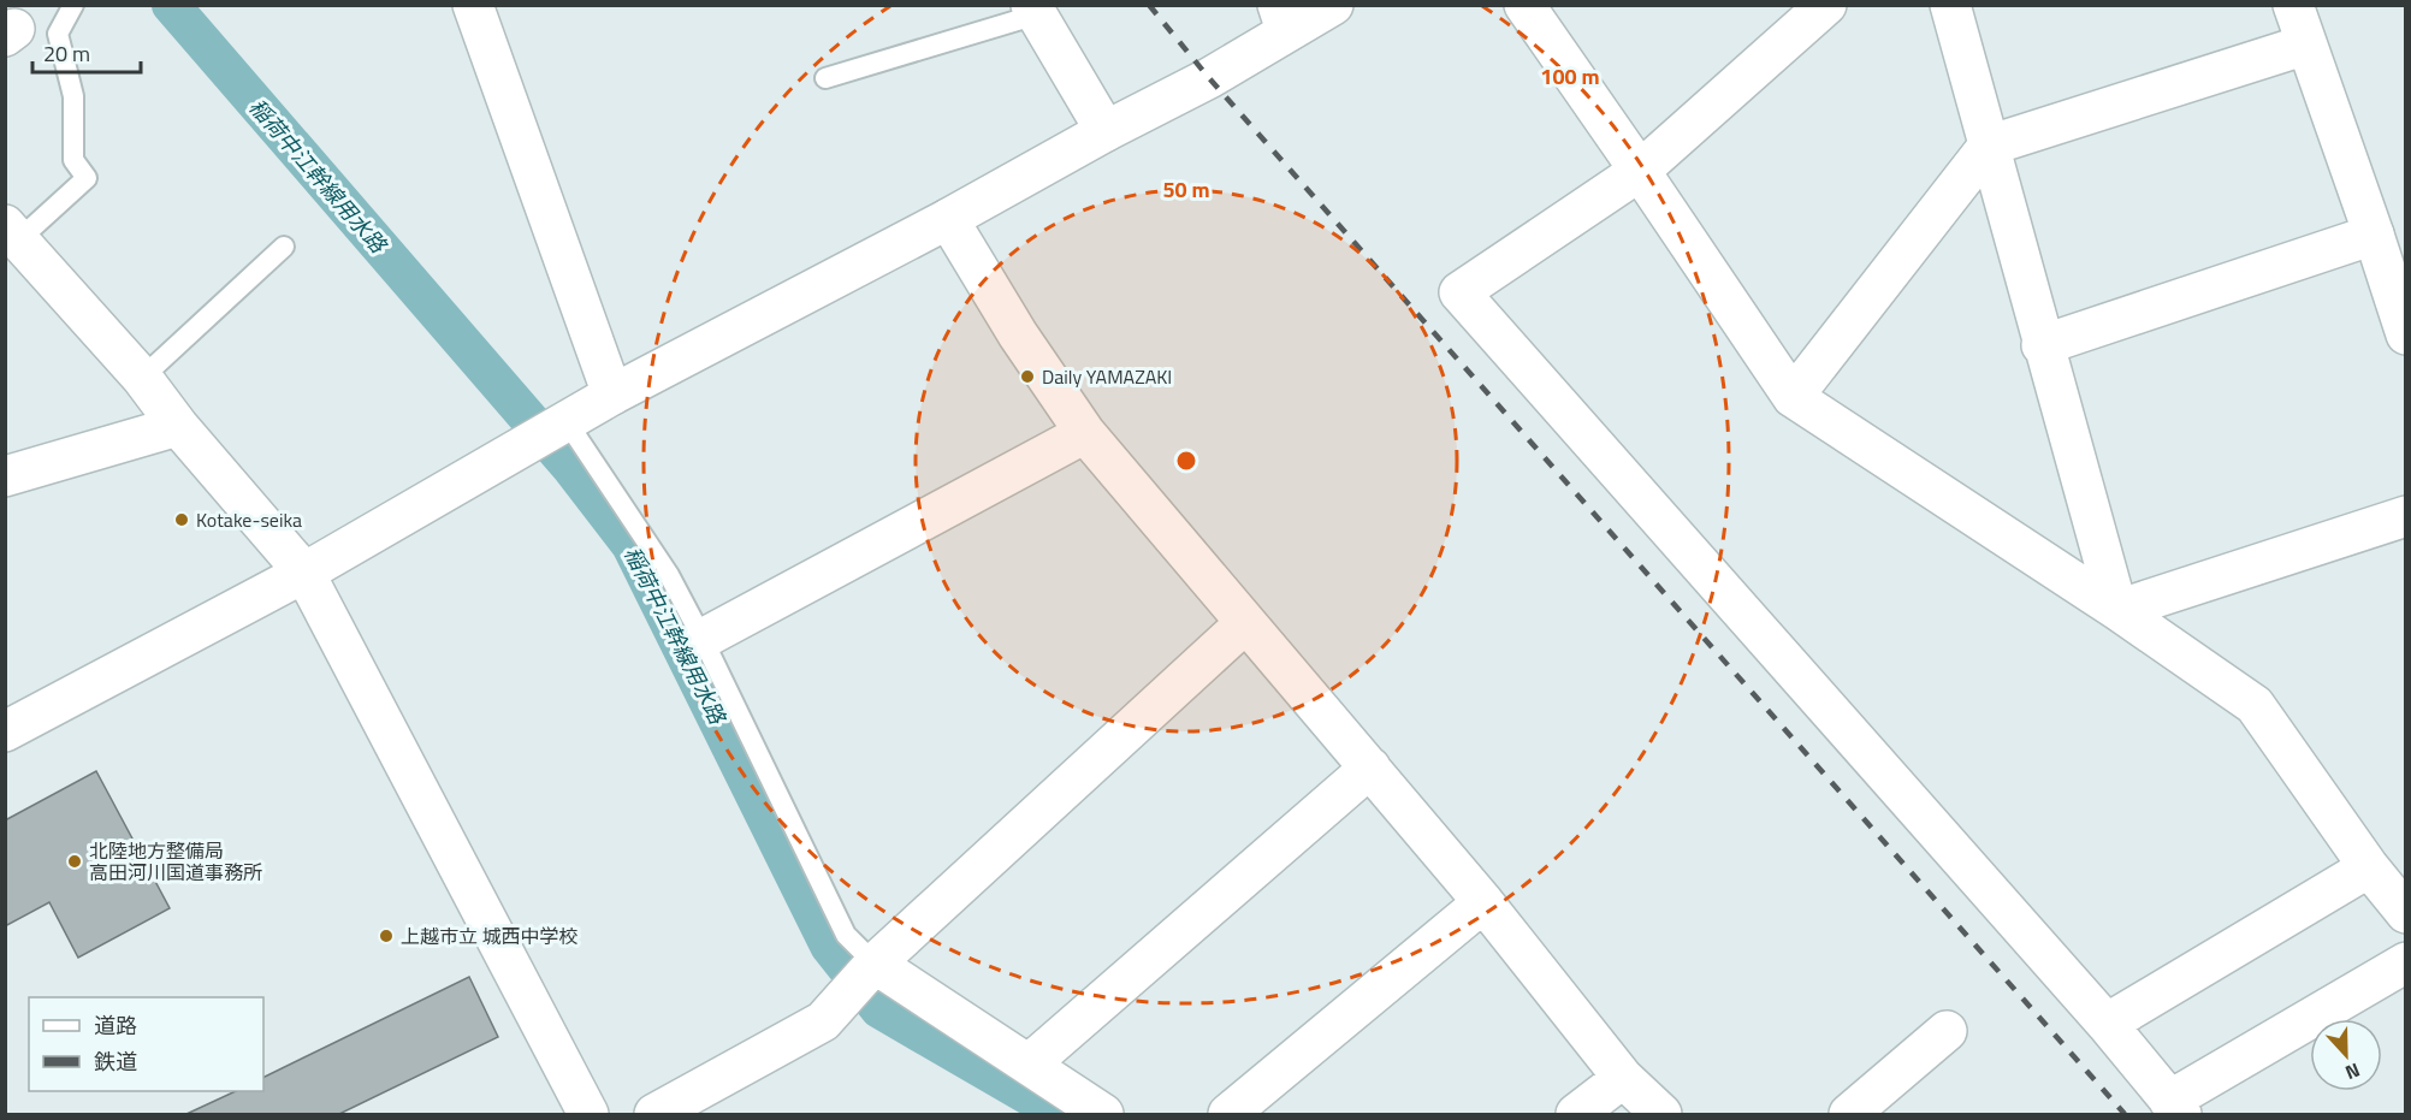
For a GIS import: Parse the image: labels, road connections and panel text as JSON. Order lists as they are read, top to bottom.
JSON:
{
  "water": ["稲荷中江幹線用水路"],
  "places": [
    "Daily YAMAZAKI",
    "Kotake-seika",
    "北陸地方整備局 高田河川国道事務所",
    "上越市立 城西中学校"
  ],
  "legend": ["道路", "鉄道"],
  "scale_bar": "20 m",
  "north": "bottom",
  "rings": ["100 m", "50 m"]
}
